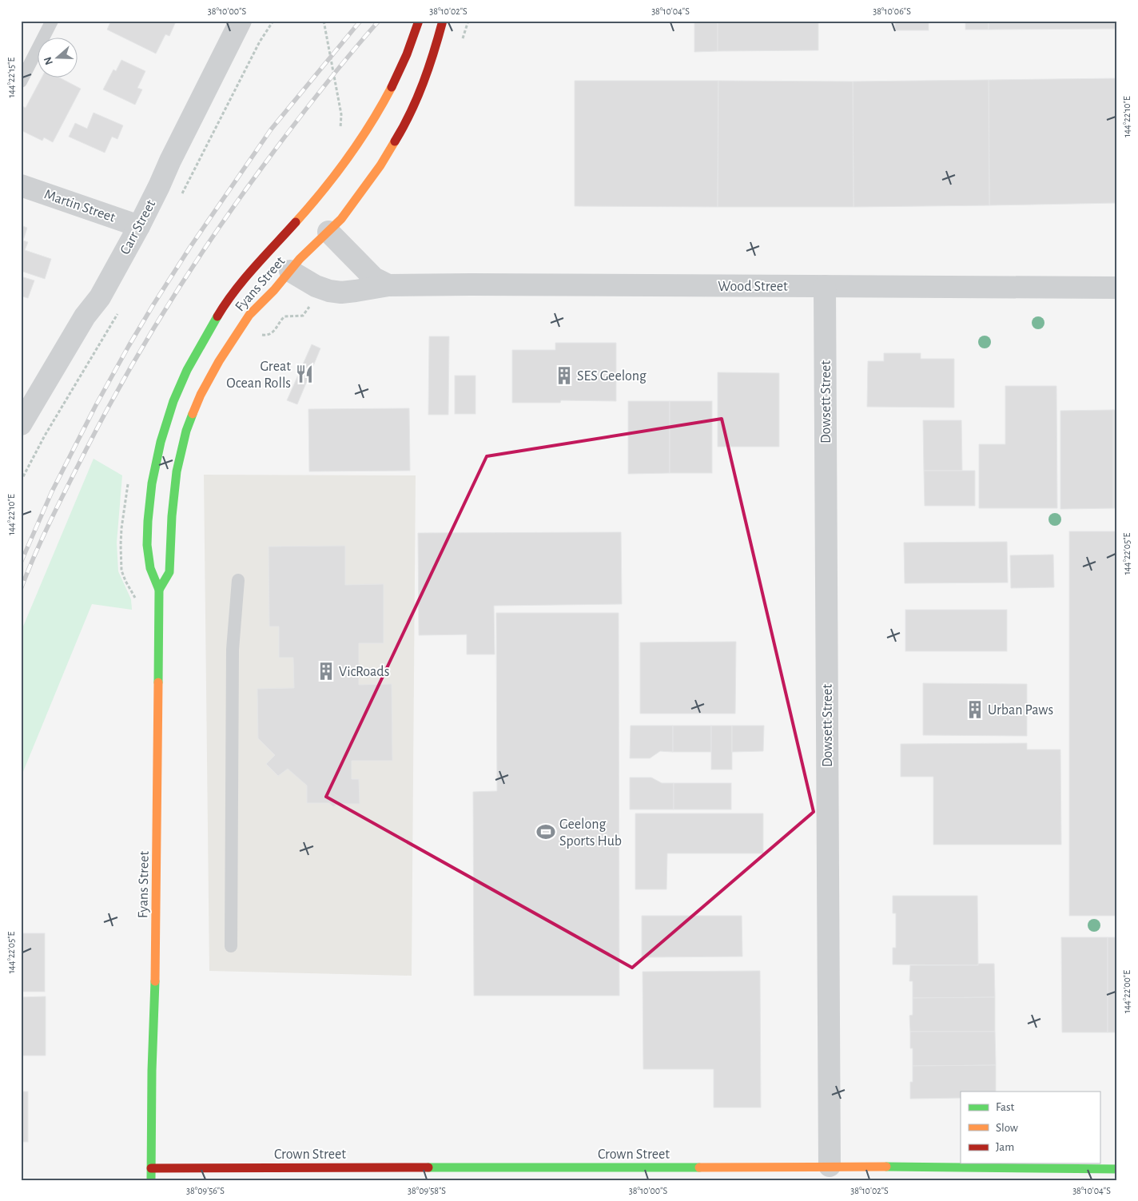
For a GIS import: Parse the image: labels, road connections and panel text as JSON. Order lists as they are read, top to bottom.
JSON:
{
  "streets": {
    "main road": ["Fyans Street", "Crown Street"],
    "street": [
      "Martin Street",
      "Carr Street",
      "Wood Street",
      "Dowsett Street"
    ]
  },
  "crossings": [
    ["Martin Street", "Carr Street"],
    ["Fyans Street", "Wood Street"],
    ["Fyans Street", "Crown Street"],
    ["Wood Street", "Dowsett Street"],
    ["Dowsett Street", "Crown Street"]
  ],
  "places": {
    "restaurant": ["Great Ocean Rolls"],
    "building": ["SES Geelong", "VicRoads", "Urban Paws"],
    "sports": ["Geelong Sports Hub"]
  },
  "legend": ["Fast", "Slow", "Jam"],
  "north": "left",
  "coordinates": [
    "38°10'00\"S",
    "38°10'02\"S",
    "38°10'04\"S",
    "38°10'06\"S",
    "144°22'15\"E",
    "144°22'10\"E",
    "144°22'05\"E",
    "144°22'00\"E",
    "38°09'56\"S",
    "38°09'58\"S"
  ]
}
